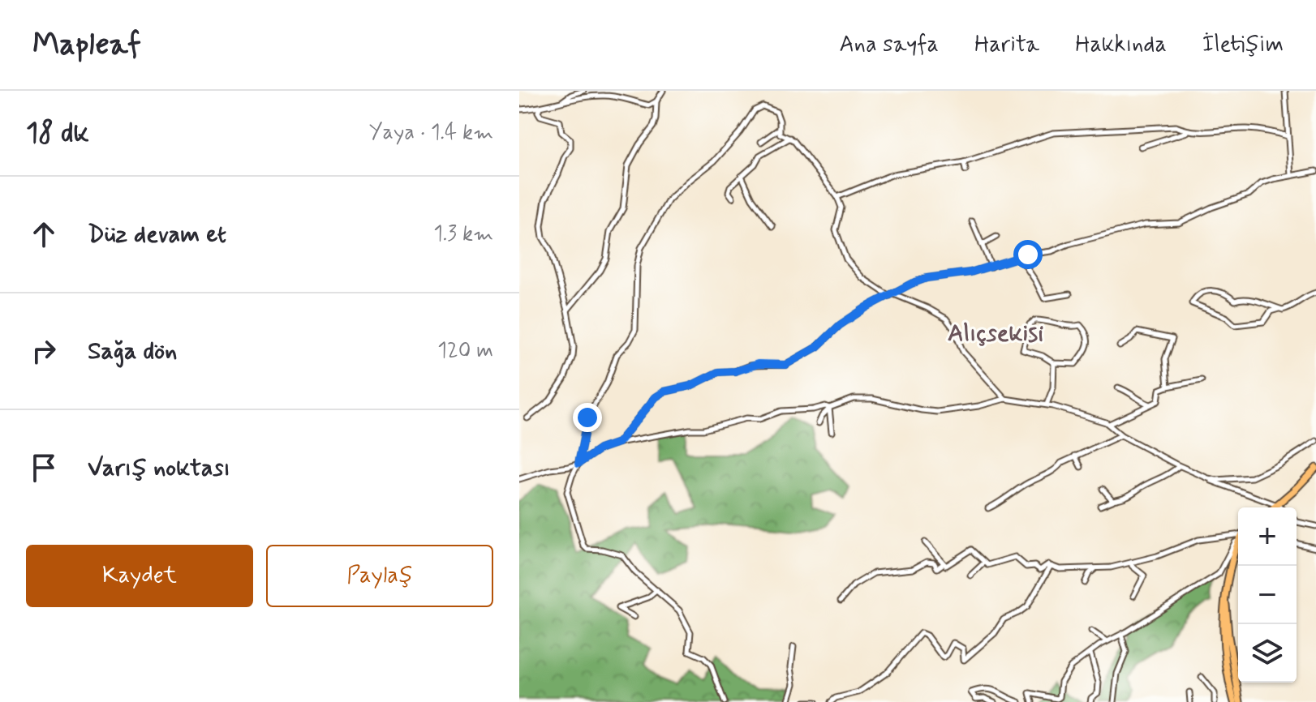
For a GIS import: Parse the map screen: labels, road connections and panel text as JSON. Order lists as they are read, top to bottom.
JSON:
{
  "districts": ["Alıçsekisi"],
  "page": {
    "header": "Mapleaf",
    "nav": [
      "Ana sayfa",
      "Harita",
      "Hakkında",
      "İletişim"
    ],
    "heading": ["18 dk", "Yaya · 1.4 km"],
    "list": [
      ["Düz devam et", "1.3 km"],
      ["Sağa dön", "120 m"],
      "Varış noktası"
    ],
    "map_buttons": ["+", "−"],
    "buttons": ["Kaydet", "Paylaş"]
  }
}
